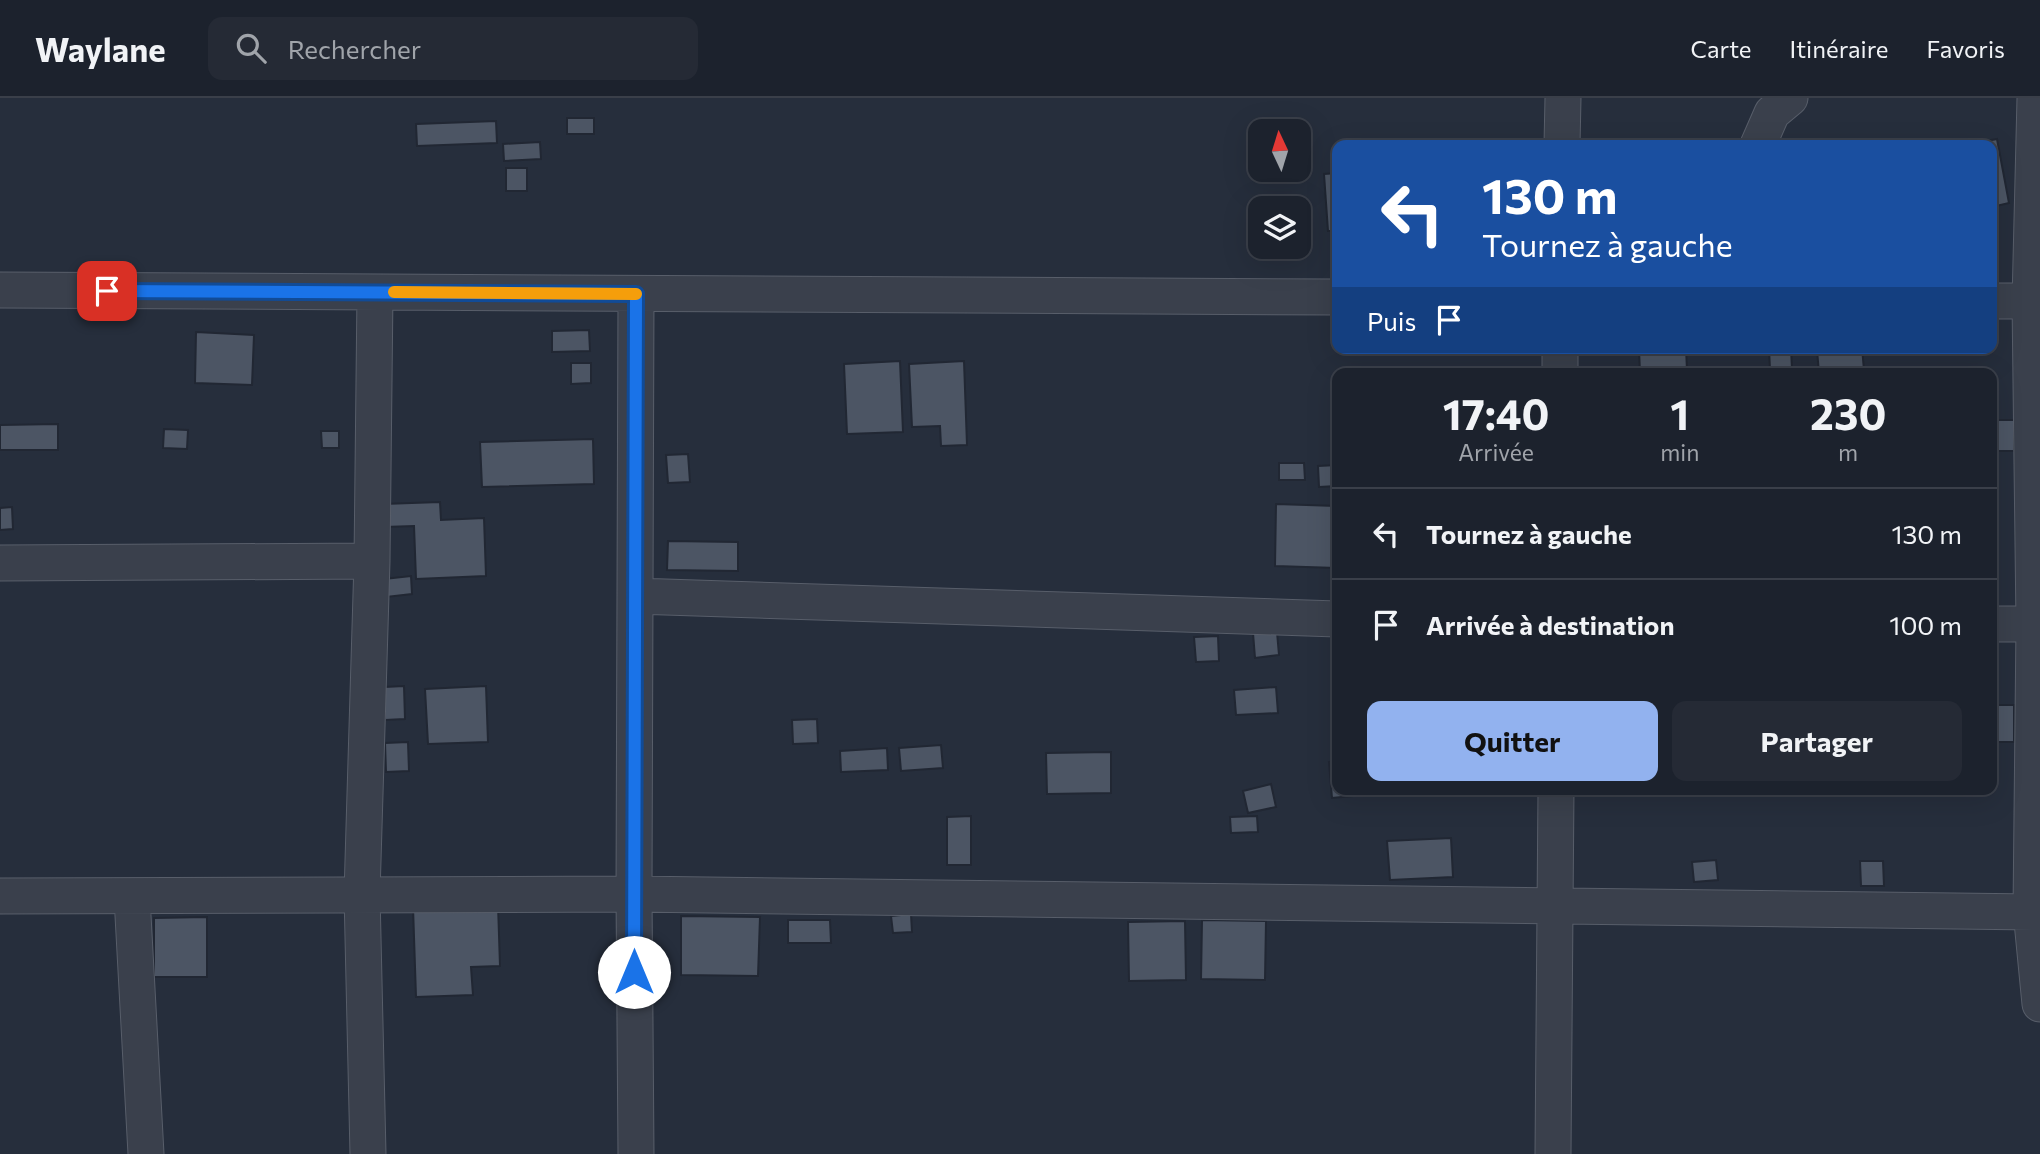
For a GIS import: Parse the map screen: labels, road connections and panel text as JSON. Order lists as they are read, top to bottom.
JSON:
{
  "north": "top",
  "page": {
    "header": "Waylane",
    "search": "Rechercher",
    "nav": ["Carte", "Itinéraire", "Favoris"],
    "turn": ["130 m", "Tournez à gauche"],
    "then": "Puis",
    "eta": [
      "17:40",
      "Arrivée",
      "1",
      "min",
      "230",
      "m"
    ],
    "list": [
      {
        "name": "Tournez à gauche",
        "value": "130 m"
      },
      {
        "name": "Arrivée à destination",
        "value": "100 m"
      }
    ],
    "buttons": ["Quitter", "Partager"]
  }
}
